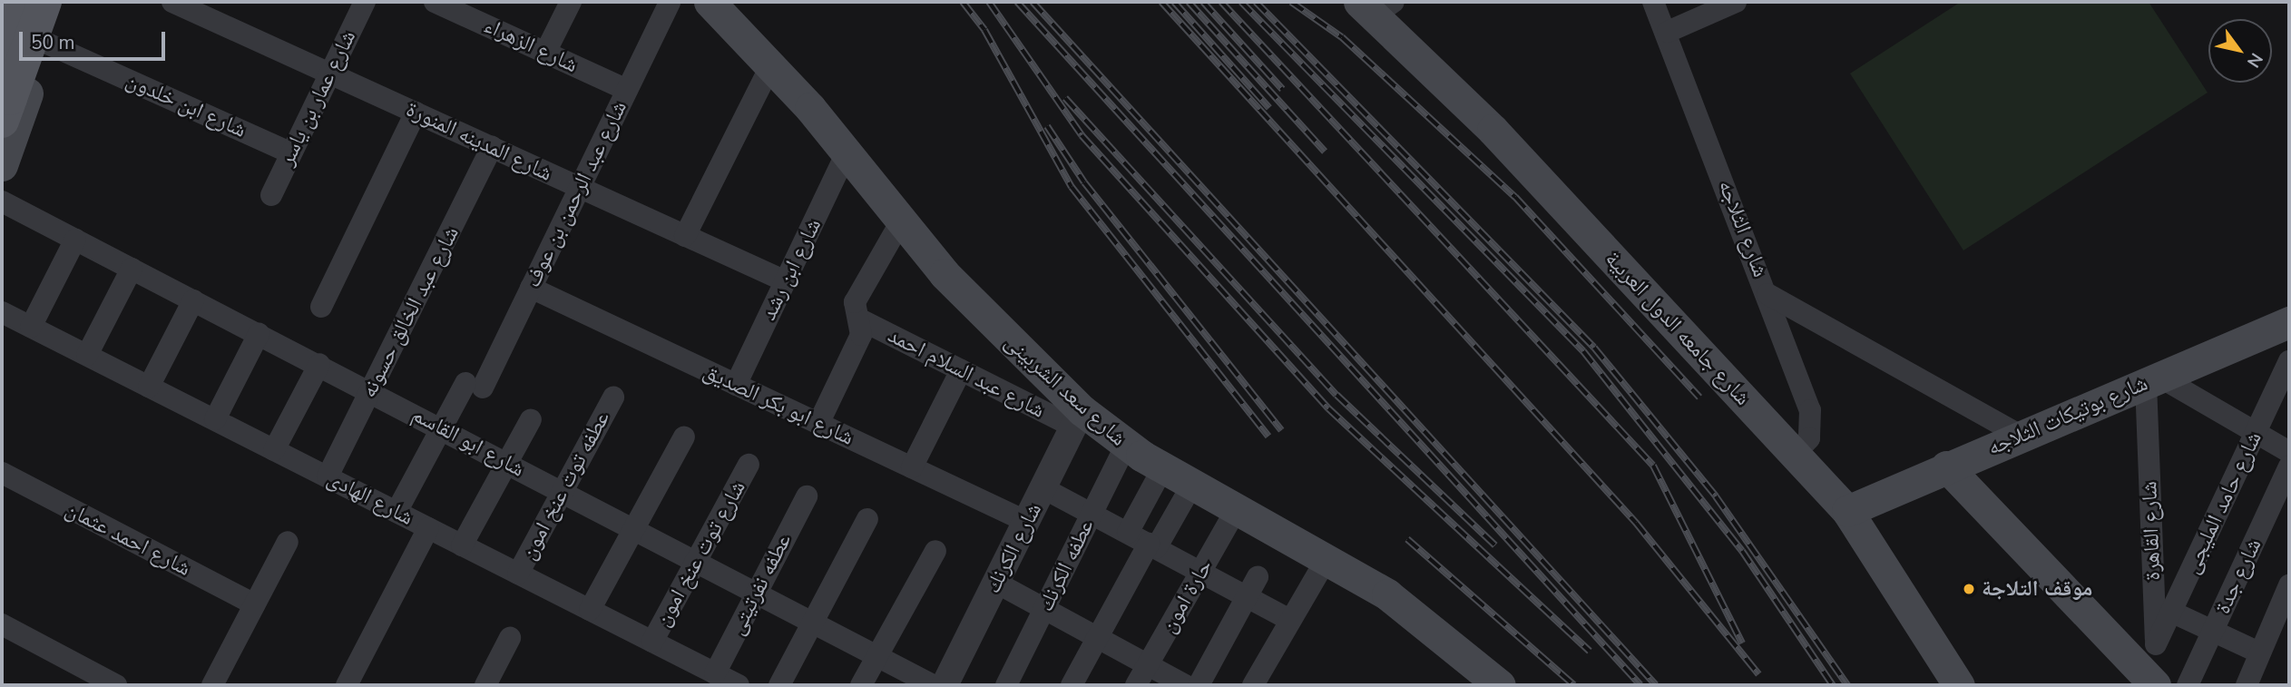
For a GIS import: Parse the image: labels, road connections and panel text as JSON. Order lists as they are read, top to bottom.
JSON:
{
  "streets": {
    "main road": ["شارع جامعه الدول العربية", "شارع سعد الشربينى", "شارع بوتيكات الثلاجه"],
    "street": [
      "شارع الزهراء",
      "شارع عمار بن ياسر",
      "شارع ابن خلدون",
      "شارع المدينه المنورة",
      "شارع عبد الرحمن بن عوف",
      "شارع الثلاجه",
      "شارع ابن رشد",
      "شارع عبد الخالق حسونه",
      "شارع عبد السلام احمد",
      "شارع ابو بكر الصديق",
      "شارع ابو القاسم",
      "عطفه توت عنخ امون",
      "شارع الهادى",
      "شارع حامد المليجى",
      "شارع القاهرة",
      "شارع احمد عثمان",
      "شارع الكرنك",
      "شارع توت عنخ امون",
      "عطفه الكرنك",
      "شارع جدة",
      "عطفه نفرتيتى",
      "حارة امون"
    ]
  },
  "crossings": [
    ["شارع الزهراء", "شارع عبد الرحمن بن عوف"],
    ["شارع عمار بن ياسر", "شارع ابن خلدون"],
    ["شارع عمار بن ياسر", "شارع المدينه المنورة"],
    ["شارع المدينه المنورة", "شارع عبد الرحمن بن عوف"],
    ["شارع المدينه المنورة", "شارع ابن رشد"],
    ["شارع المدينه المنورة", "شارع عبد الخالق حسونه"],
    ["شارع عبد الرحمن بن عوف", "شارع ابو بكر الصديق"],
    ["شارع عبد الرحمن بن عوف", "شارع ابو القاسم"],
    ["شارع عبد الرحمن بن عوف", "شارع الهادى"],
    ["شارع الثلاجه", "شارع جامعه الدول العربية"],
    ["شارع ابن رشد", "شارع سعد الشربينى"],
    ["شارع ابن رشد", "شارع ابو بكر الصديق"],
    ["شارع عبد الخالق حسونه", "شارع ابو القاسم"],
    ["شارع عبد الخالق حسونه", "شارع الهادى"],
    ["شارع جامعه الدول العربية", "شارع بوتيكات الثلاجه"],
    ["شارع عبد السلام احمد", "شارع سعد الشربينى"],
    ["شارع عبد السلام احمد", "شارع الكرنك"],
    ["شارع سعد الشربينى", "شارع الكرنك"],
    ["شارع سعد الشربينى", "عطفه الكرنك"],
    ["شارع سعد الشربينى", "حارة امون"],
    ["شارع ابو بكر الصديق", "شارع الكرنك"],
    ["شارع بوتيكات الثلاجه", "شارع القاهرة"],
    ["شارع ابو القاسم", "عطفه توت عنخ امون"],
    ["شارع ابو القاسم", "شارع توت عنخ امون"],
    ["شارع ابو القاسم", "عطفه نفرتيتى"],
    ["عطفه توت عنخ امون", "شارع الهادى"],
    ["شارع الهادى", "شارع توت عنخ امون"],
    ["شارع الهادى", "عطفه نفرتيتى"],
    ["شارع حامد المليجى", "شارع القاهرة"]
  ],
  "places": ["موقف التلاجة"],
  "scale_bar": "50 m",
  "north": "bottom right"
}
